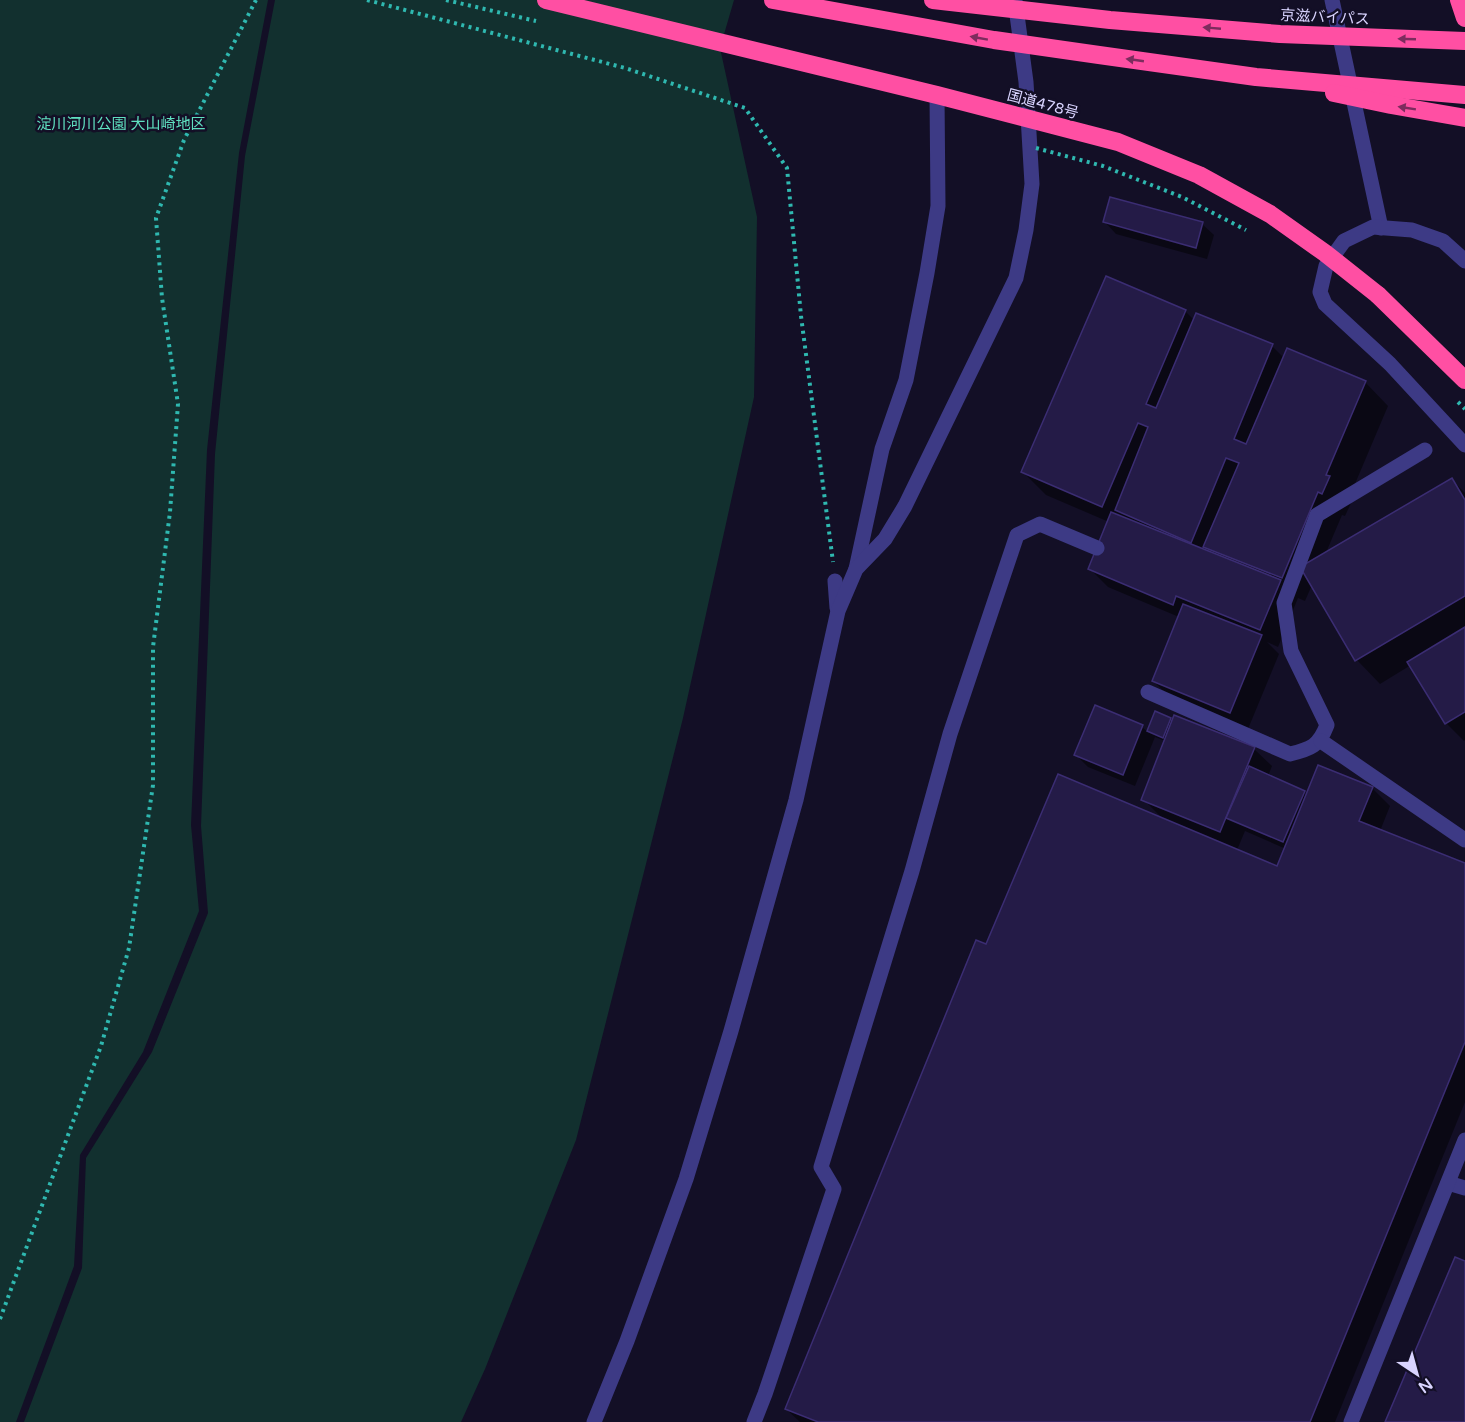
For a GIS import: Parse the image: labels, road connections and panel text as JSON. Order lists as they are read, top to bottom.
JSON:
{
  "streets": {
    "highway": ["京滋バイパス", "国道478号"]
  },
  "parks": ["淀川河川公園 大山崎地区"],
  "north": "bottom right"
}
